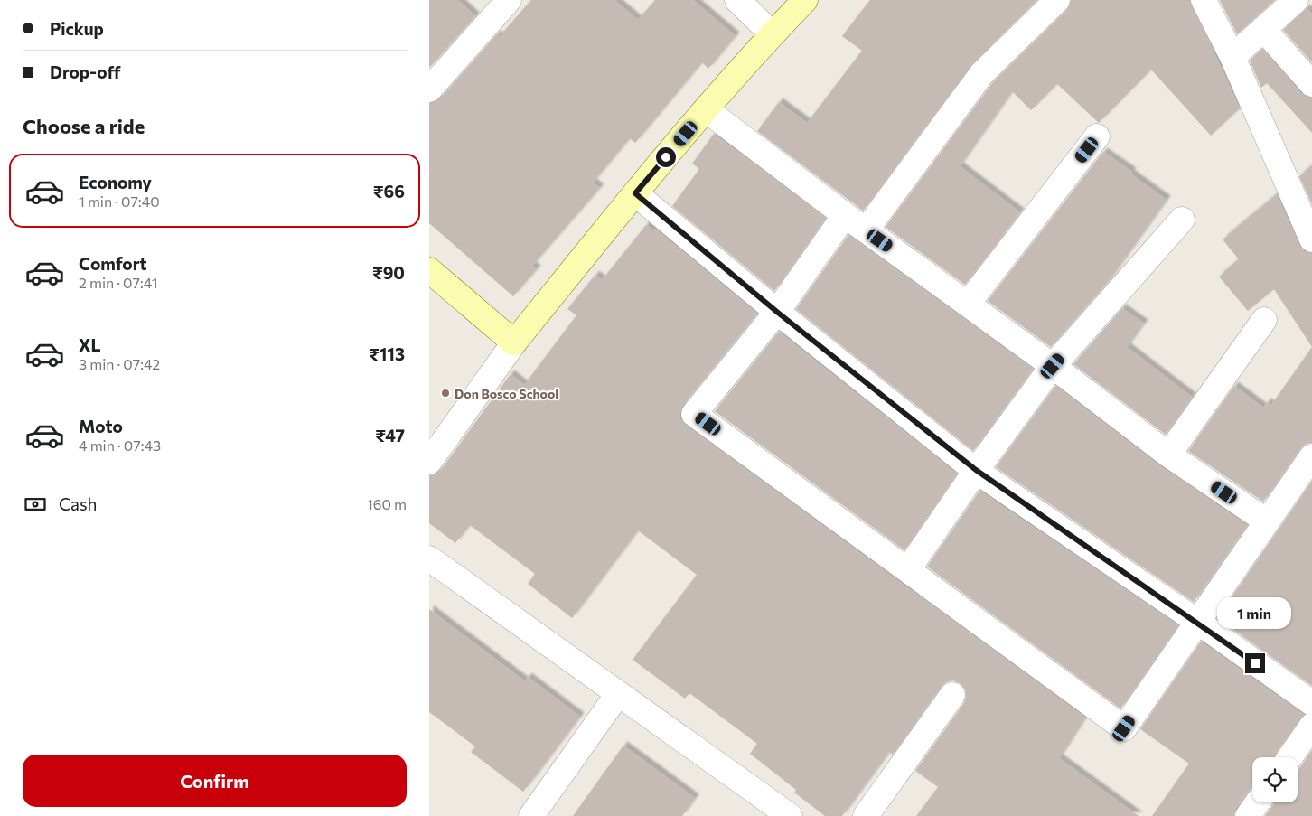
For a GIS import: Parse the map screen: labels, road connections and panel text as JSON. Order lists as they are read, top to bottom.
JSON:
{
  "places": ["Don Bosco School"],
  "page": {
    "banner": ["Pickup", "Drop-off"],
    "heading": "Choose a ride",
    "list": [
      {
        "name": "Economy",
        "note": "1 min · 07:40",
        "value": "₹66"
      },
      {
        "name": "Comfort",
        "note": "2 min · 07:41",
        "value": "₹90"
      },
      {
        "name": "XL",
        "note": "3 min · 07:42",
        "value": "₹113"
      },
      {
        "name": "Moto",
        "note": "4 min · 07:43",
        "value": "₹47"
      }
    ],
    "pay": ["Cash", "160 m"],
    "bubble": "1 min",
    "buttons": "Confirm"
  }
}
